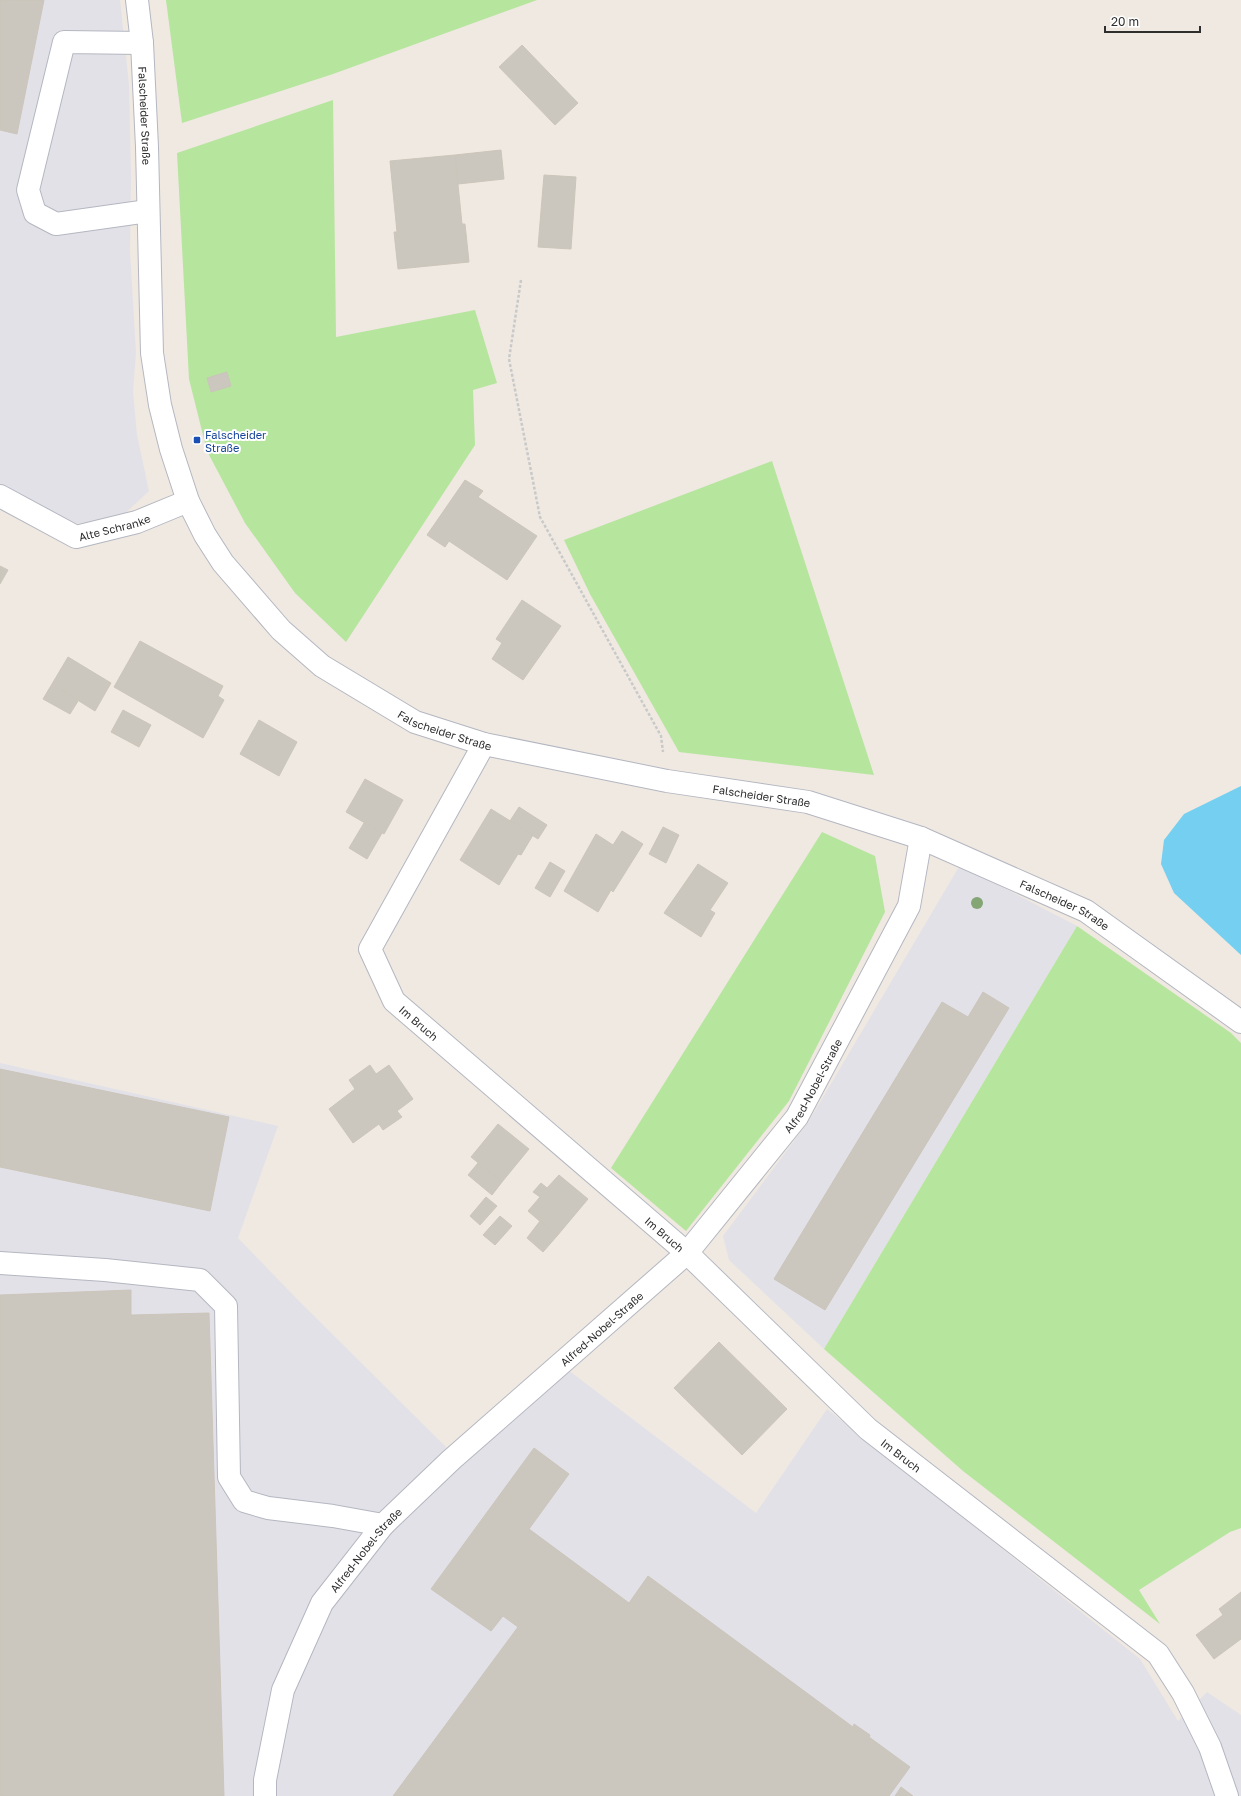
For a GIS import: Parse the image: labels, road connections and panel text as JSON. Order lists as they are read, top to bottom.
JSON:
{
  "streets": {
    "street": [
      "Falscheider Straße",
      "Alte Schranke",
      "Im Bruch",
      "Alfred-Nobel-Straße"
    ]
  },
  "crossings": [
    ["Falscheider Straße", "Alte Schranke"],
    ["Falscheider Straße", "Im Bruch"],
    ["Falscheider Straße", "Alfred-Nobel-Straße"],
    ["Im Bruch", "Alfred-Nobel-Straße"]
  ],
  "places": {
    "transit": ["Falscheider Straße"]
  },
  "scale_bar": "20 m"
}
